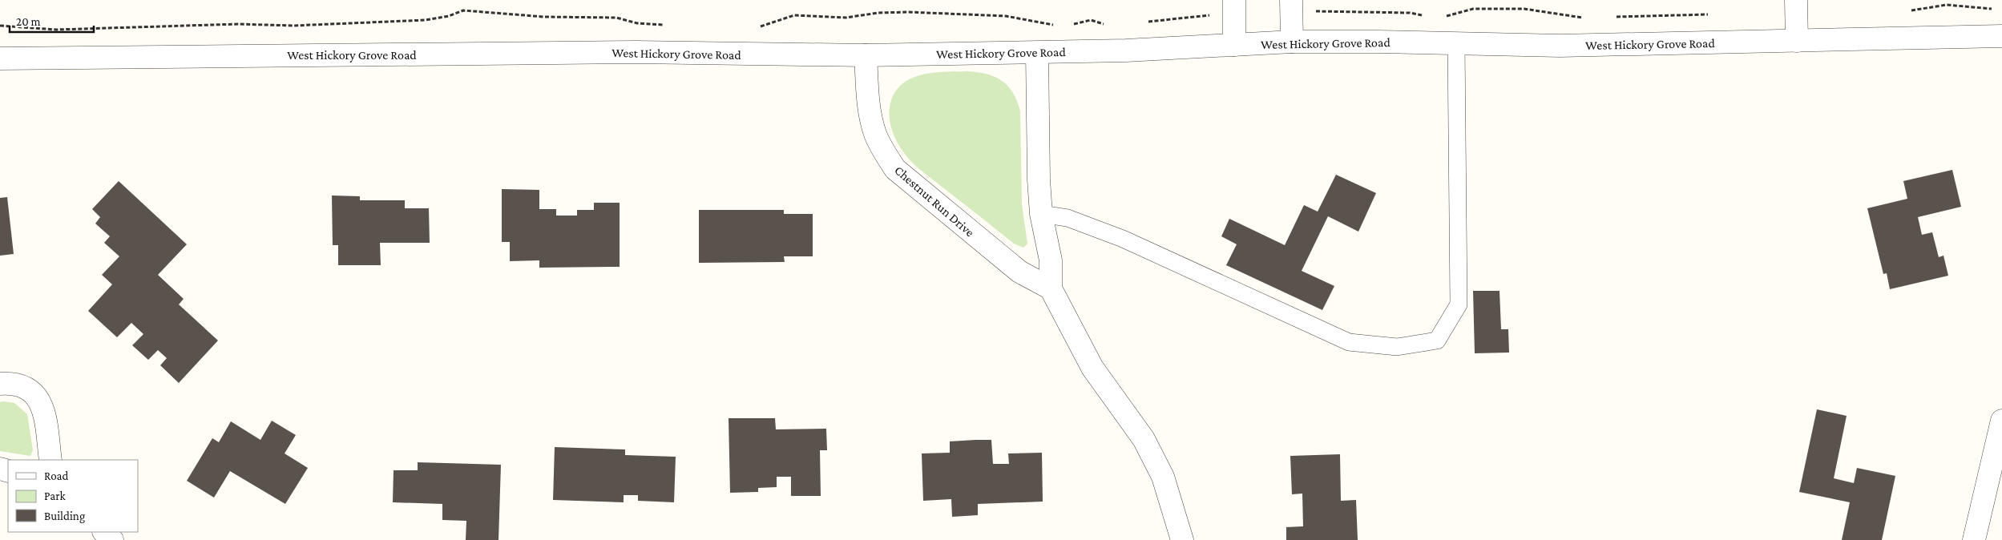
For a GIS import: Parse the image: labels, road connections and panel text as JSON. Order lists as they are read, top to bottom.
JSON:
{
  "streets": {
    "street": ["West Hickory Grove Road", "Chestnut Run Drive"]
  },
  "crossings": [
    ["West Hickory Grove Road", "Chestnut Run Drive"]
  ],
  "legend": ["Road", "Park", "Building"],
  "scale_bar": "20 m"
}
